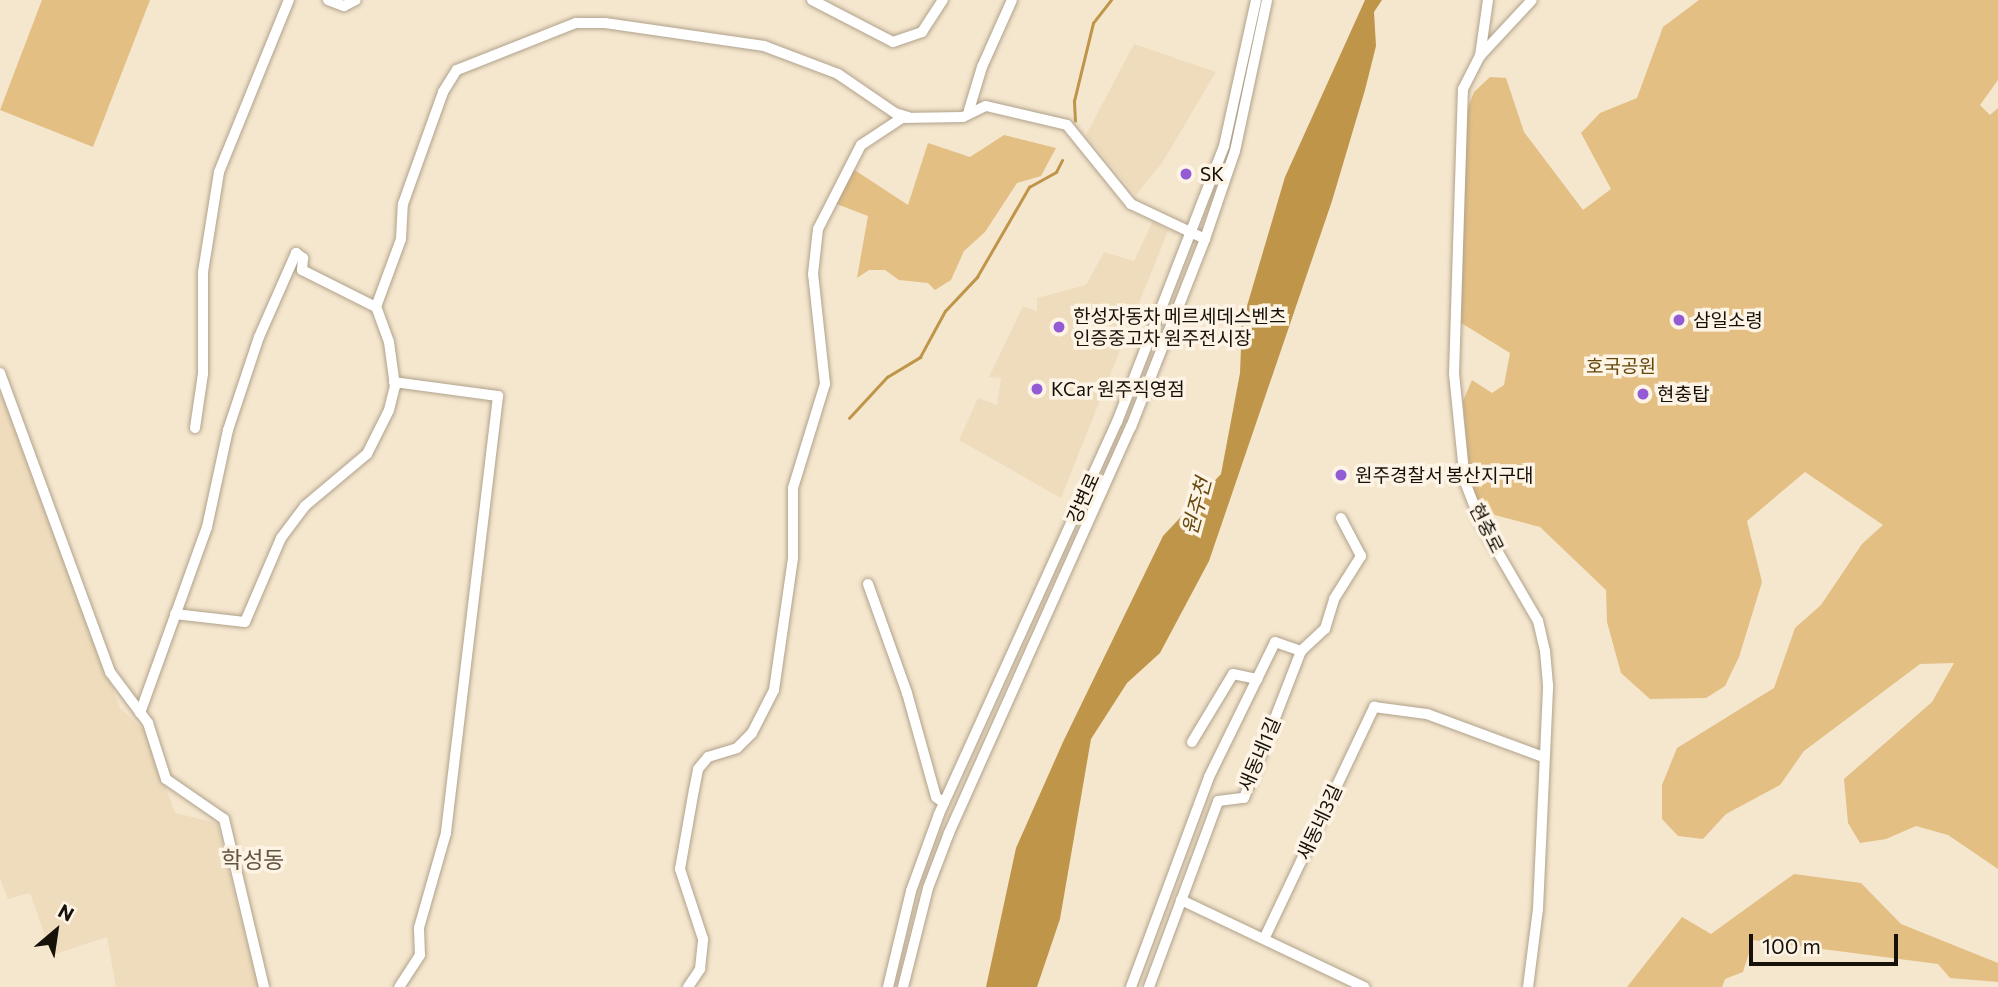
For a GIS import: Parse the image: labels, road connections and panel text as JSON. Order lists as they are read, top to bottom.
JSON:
{
  "streets": {
    "street": [
      "강변로",
      "현충로",
      "새동네1길",
      "새동네3길"
    ]
  },
  "crossings": [
    ["현충로", "새동네3길"]
  ],
  "districts": ["학성동"],
  "water": ["원주천"],
  "parks": ["호국공원"],
  "places": [
    "SK",
    "삼일소령",
    "한성자동차 메르세데스벤츠 인증중고차 원주전시장",
    "KCar 원주직영점",
    "현충탑",
    "원주경찰서 봉산지구대"
  ],
  "scale_bar": "100 m",
  "north": "top right"
}
